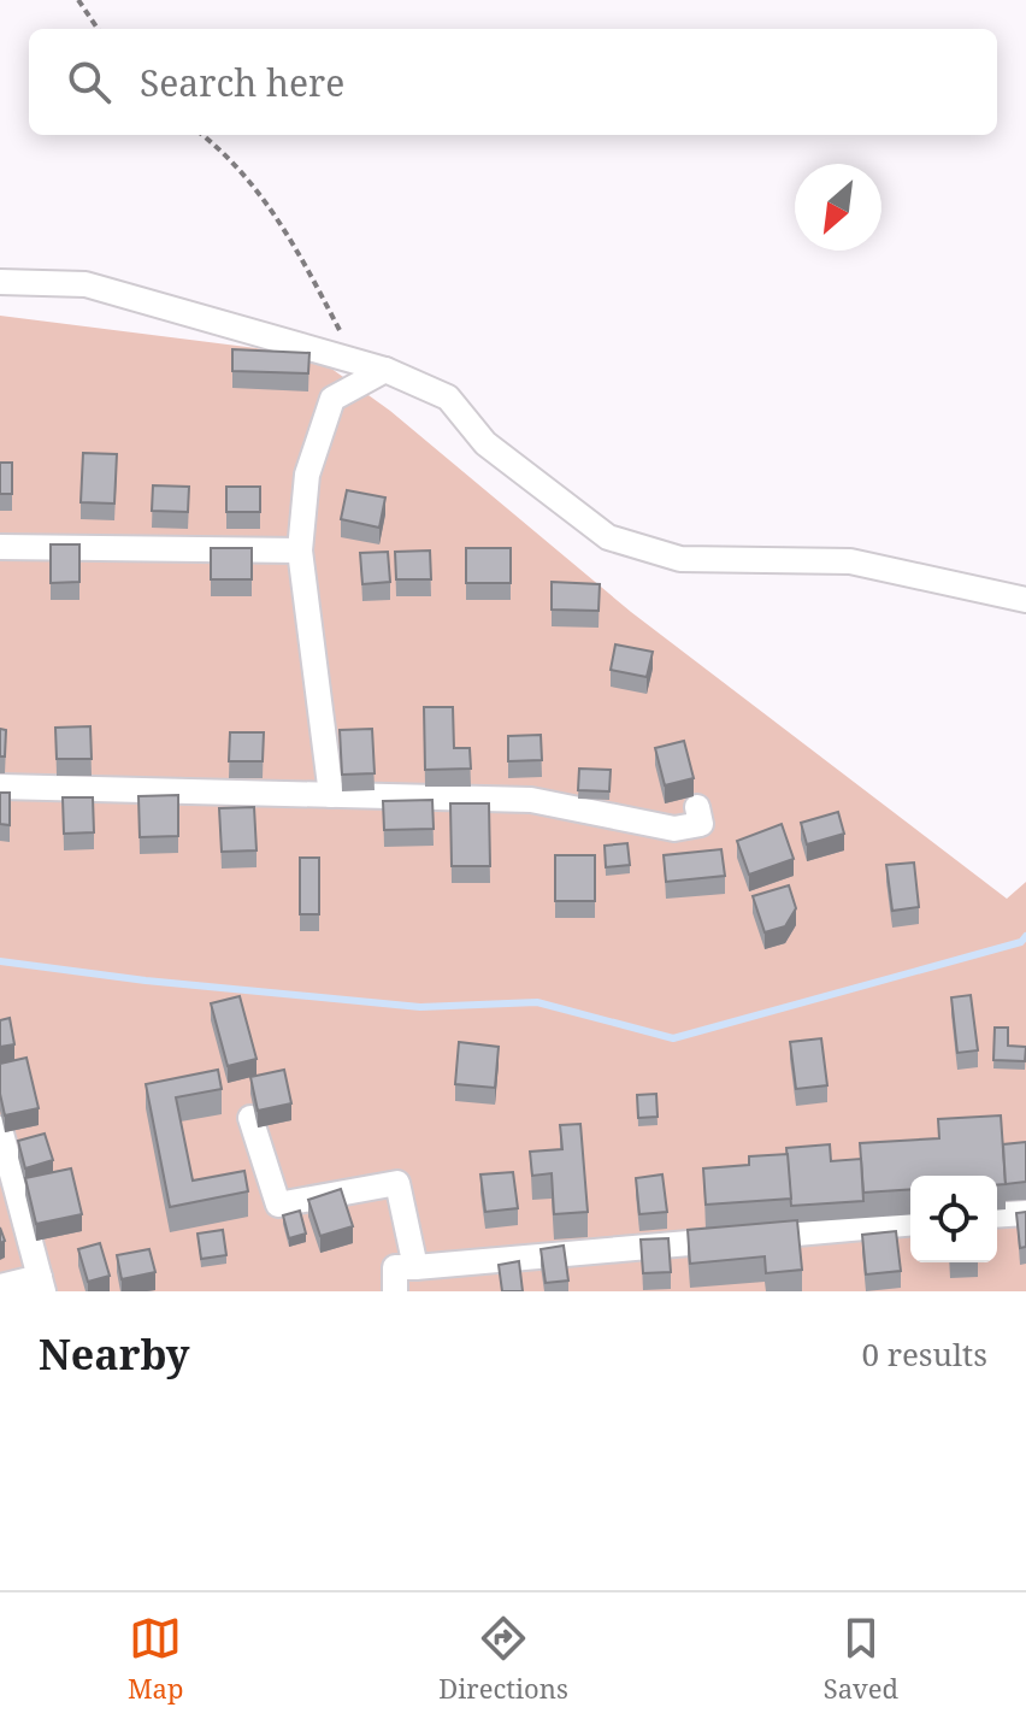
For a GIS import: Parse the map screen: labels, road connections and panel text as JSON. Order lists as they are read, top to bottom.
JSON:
{
  "north": "bottom left",
  "page": {
    "search": "Search here",
    "heading": ["Nearby", "0 results"],
    "nav": ["Map", "Directions", "Saved"]
  }
}
